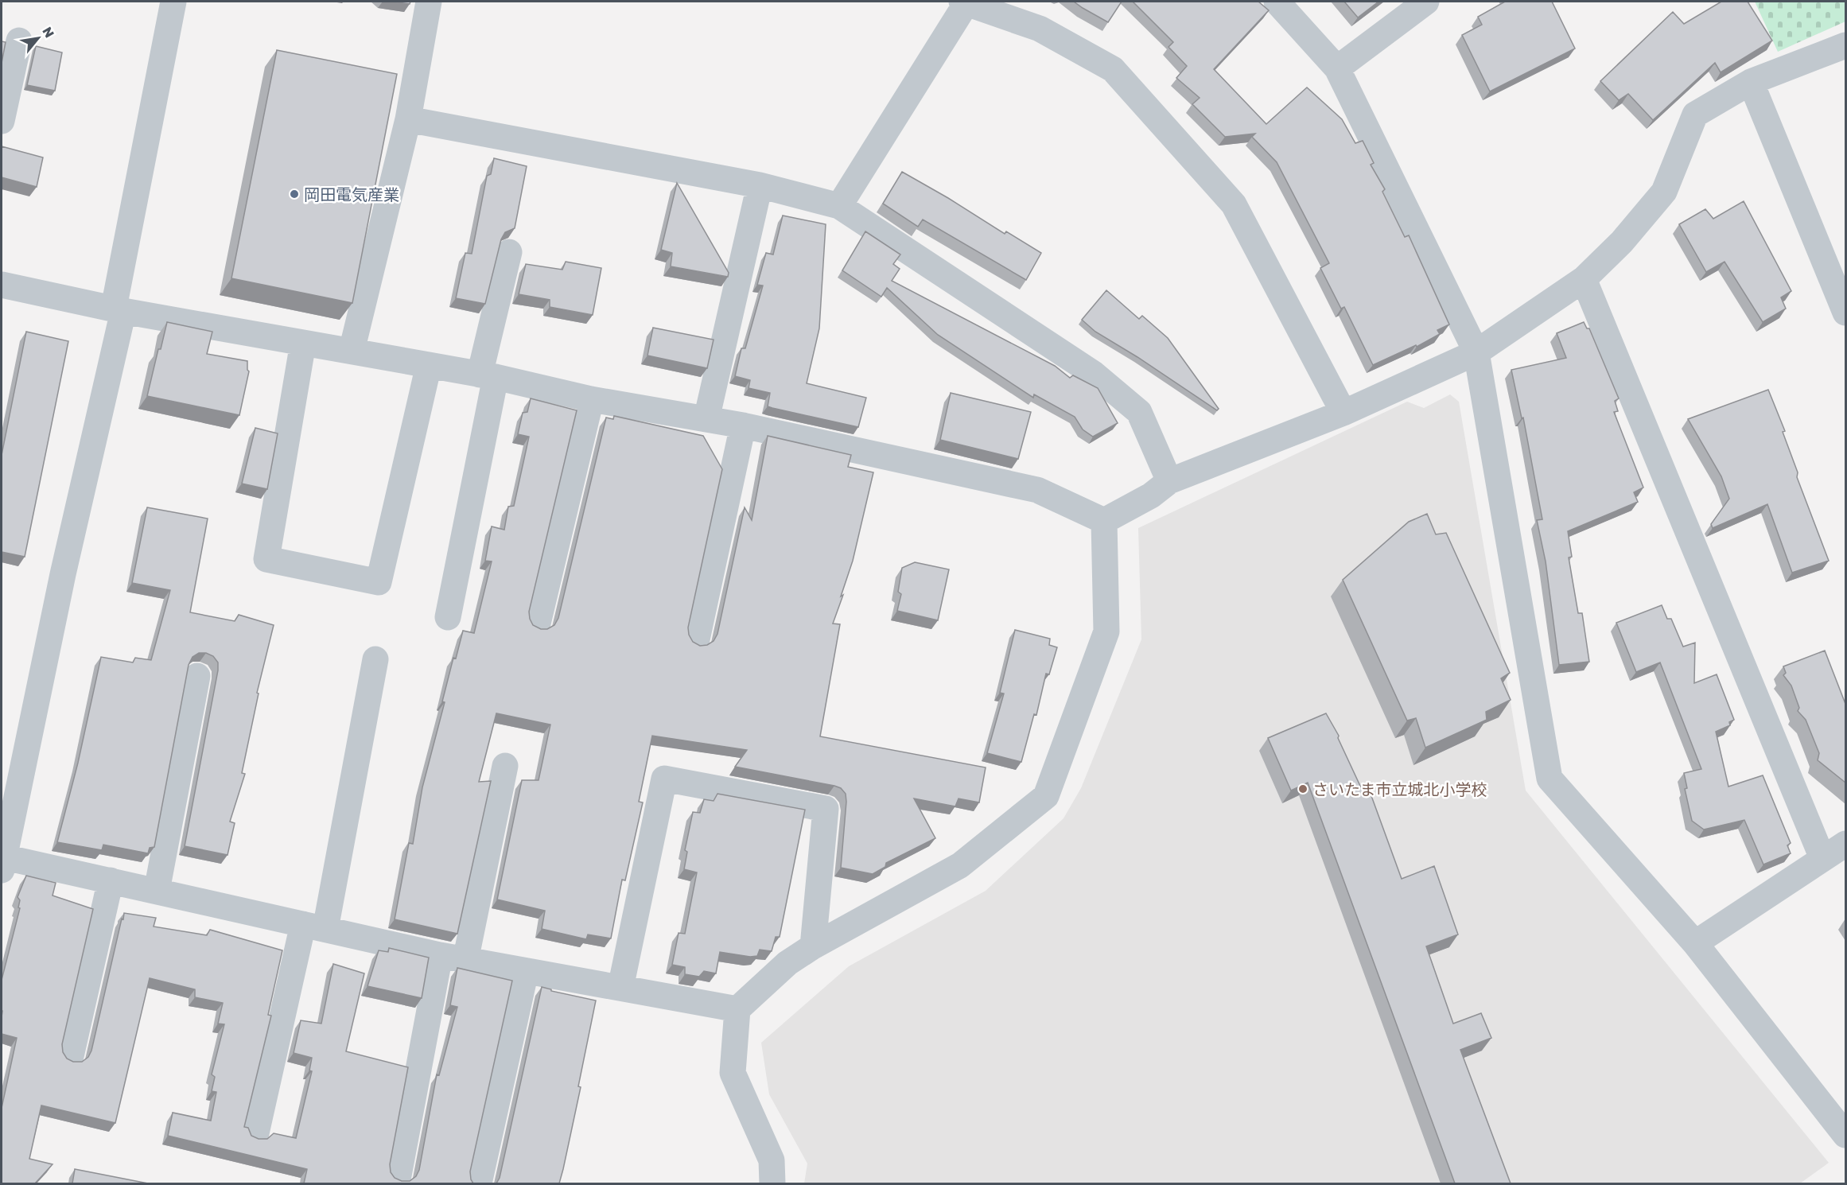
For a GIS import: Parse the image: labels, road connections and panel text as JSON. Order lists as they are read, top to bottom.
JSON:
{
  "places": ["岡田電気産業", "さいたま市立城北小学校"],
  "north": "top right"
}
